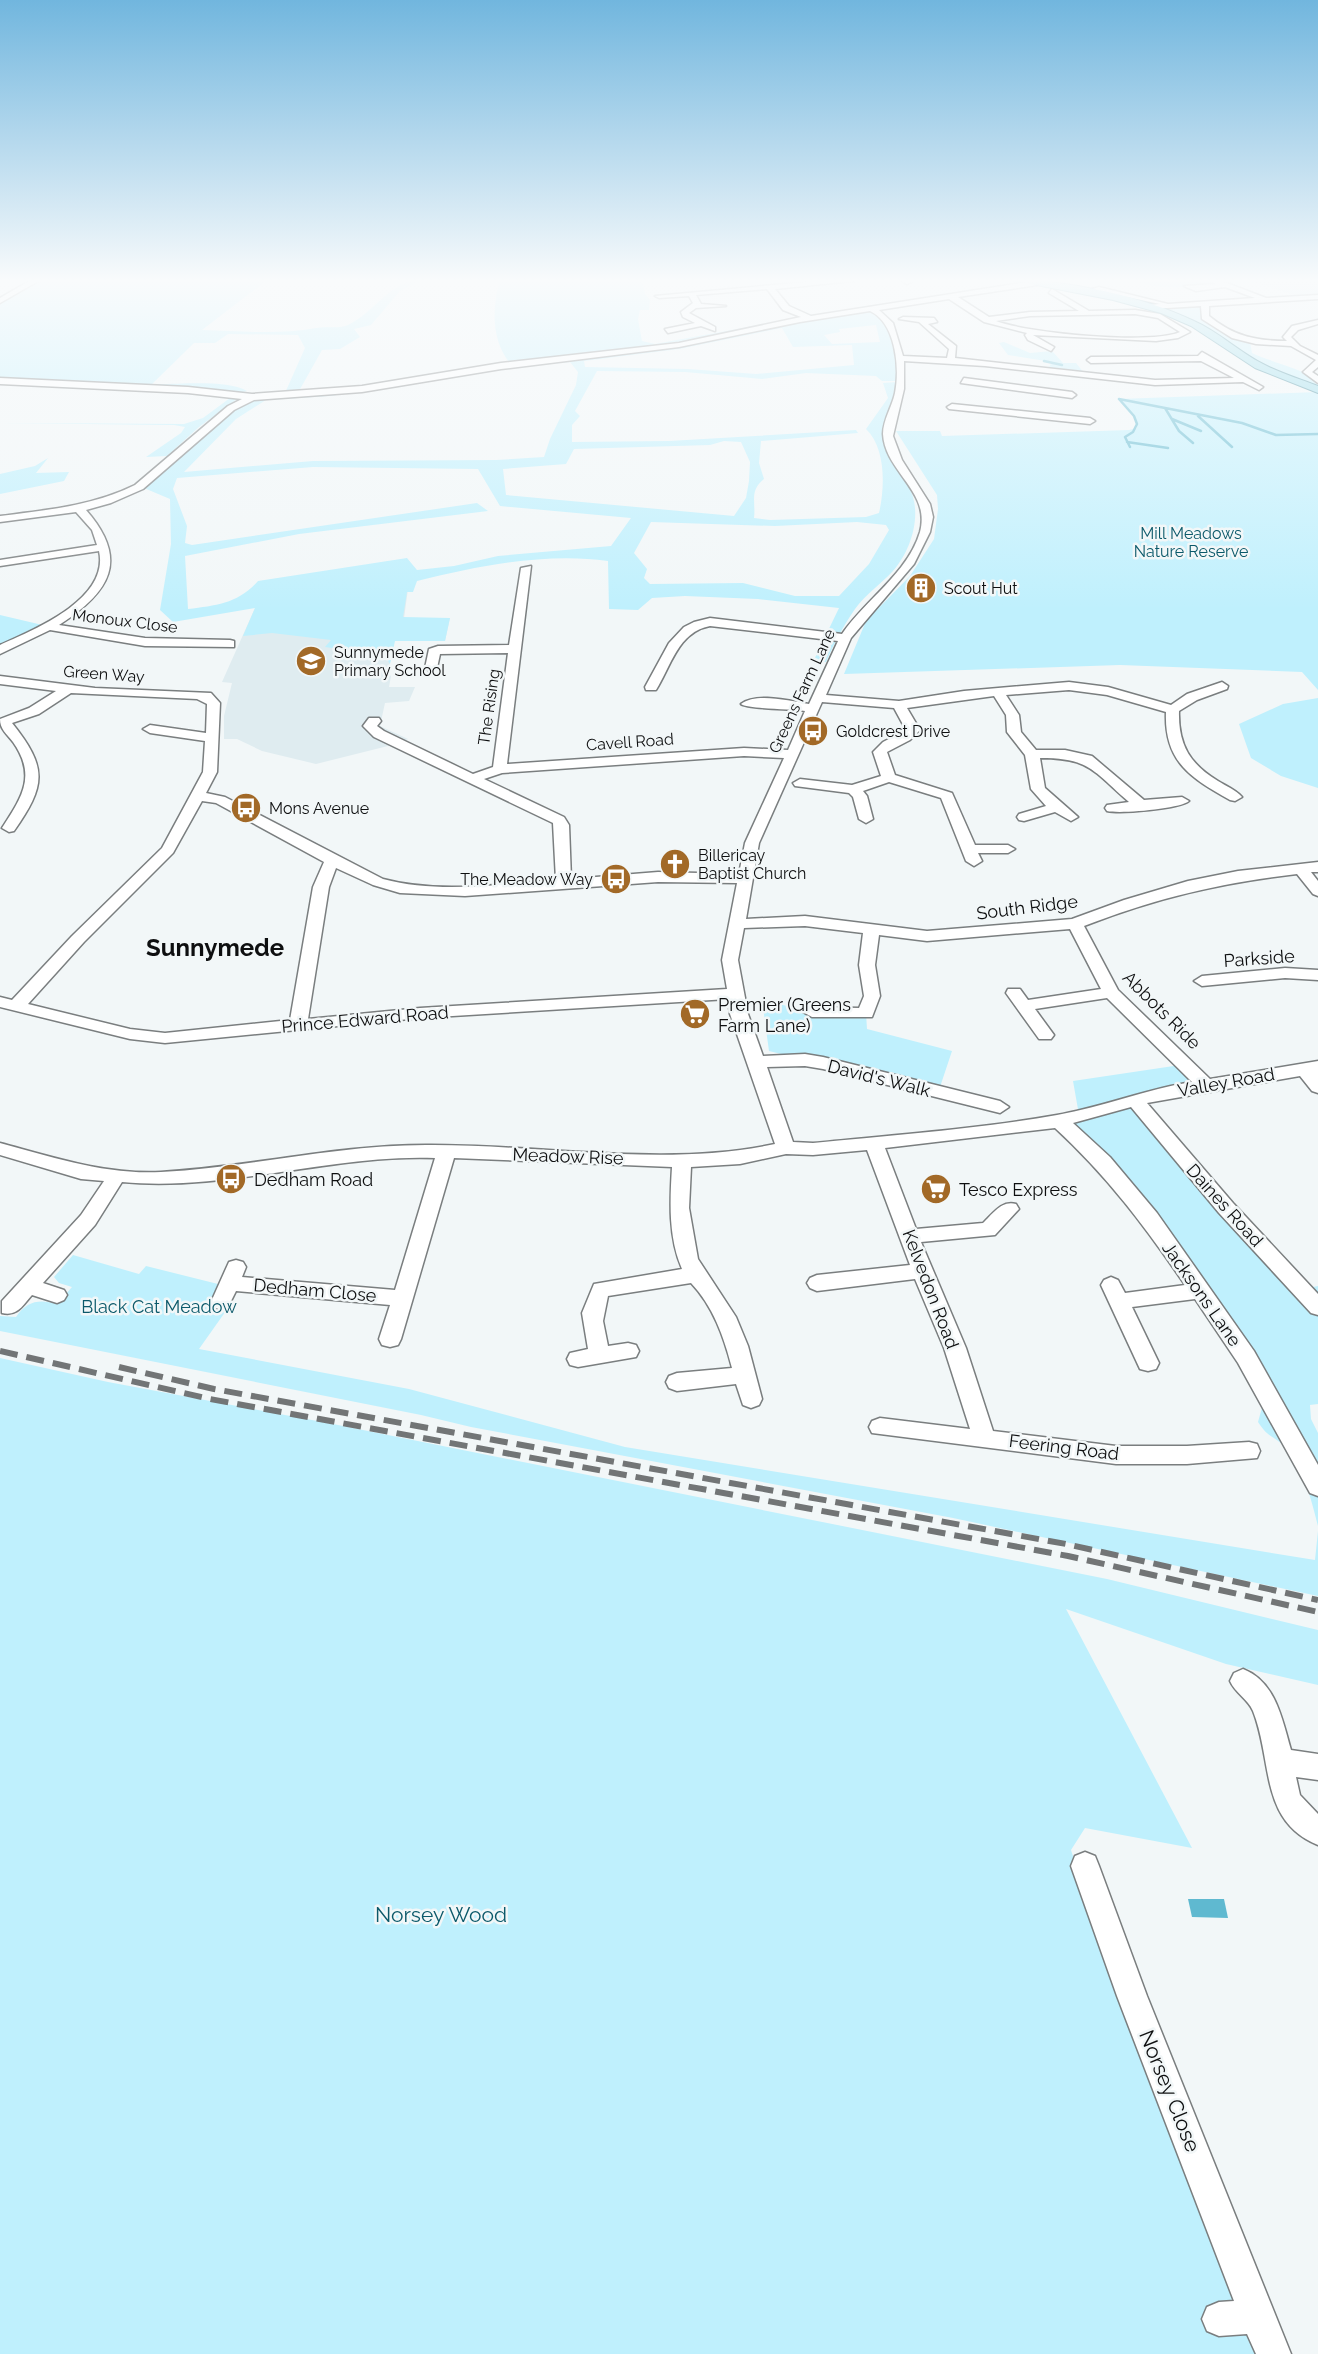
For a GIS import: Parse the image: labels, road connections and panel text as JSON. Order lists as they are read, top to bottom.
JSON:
{
  "streets": {
    "street": [
      "Monoux Close",
      "Green Way",
      "Greens Farm Lane",
      "The Rising",
      "Cavell Road",
      "South Ridge",
      "Parkside",
      "Abbots Ride",
      "Prince Edward Road",
      "David's Walk",
      "Valley Road",
      "Meadow Rise",
      "Daines Road",
      "Kelvedon Road",
      "Dedham Close",
      "Jacksons Lane",
      "Feering Road",
      "Norsey Close"
    ]
  },
  "crossings": [
    ["Greens Farm Lane", "Cavell Road"],
    ["Greens Farm Lane", "South Ridge"],
    ["Greens Farm Lane", "Prince Edward Road"],
    ["Greens Farm Lane", "David's Walk"],
    ["Greens Farm Lane", "Meadow Rise"],
    ["The Rising", "Cavell Road"],
    ["South Ridge", "Abbots Ride"],
    ["Abbots Ride", "Valley Road"],
    ["Valley Road", "Meadow Rise"],
    ["Valley Road", "Daines Road"],
    ["Meadow Rise", "Daines Road"],
    ["Meadow Rise", "Kelvedon Road"],
    ["Meadow Rise", "Jacksons Lane"],
    ["Kelvedon Road", "Feering Road"]
  ],
  "districts": ["Sunnymede"],
  "parks": ["Mill Meadows Nature Reserve", "Black Cat Meadow", "Norsey Wood"],
  "places": {
    "building": ["Scout Hut"],
    "school or university": ["Sunnymede Primary School"],
    "bus stop": [
      "Goldcrest Drive",
      "Mons Avenue",
      "The Meadow Way",
      "Dedham Road"
    ],
    "church": ["Billericay Baptist Church"],
    "supermarket": ["Premier (Greens Farm Lane)", "Tesco Express"]
  }
}
